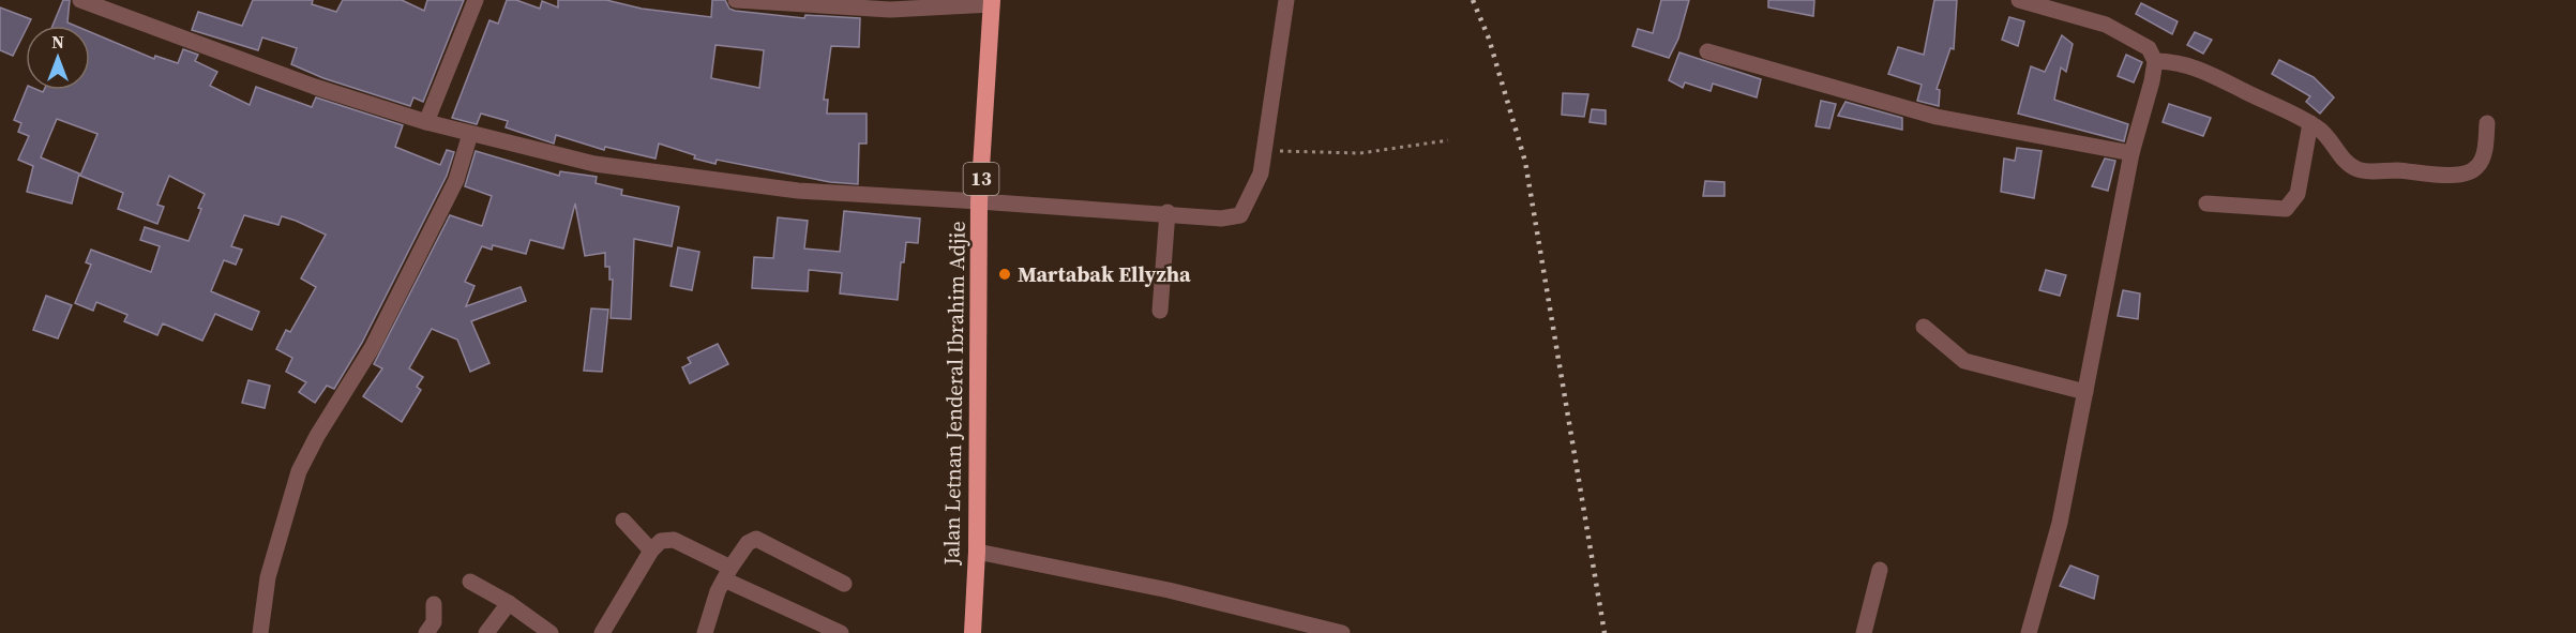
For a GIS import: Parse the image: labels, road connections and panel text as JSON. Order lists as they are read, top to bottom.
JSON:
{
  "streets": {
    "highway": ["13", "Jalan Letnan Jenderal Ibrahim Adjie"]
  },
  "places": ["Martabak Ellyzha"],
  "north": "top"
}
